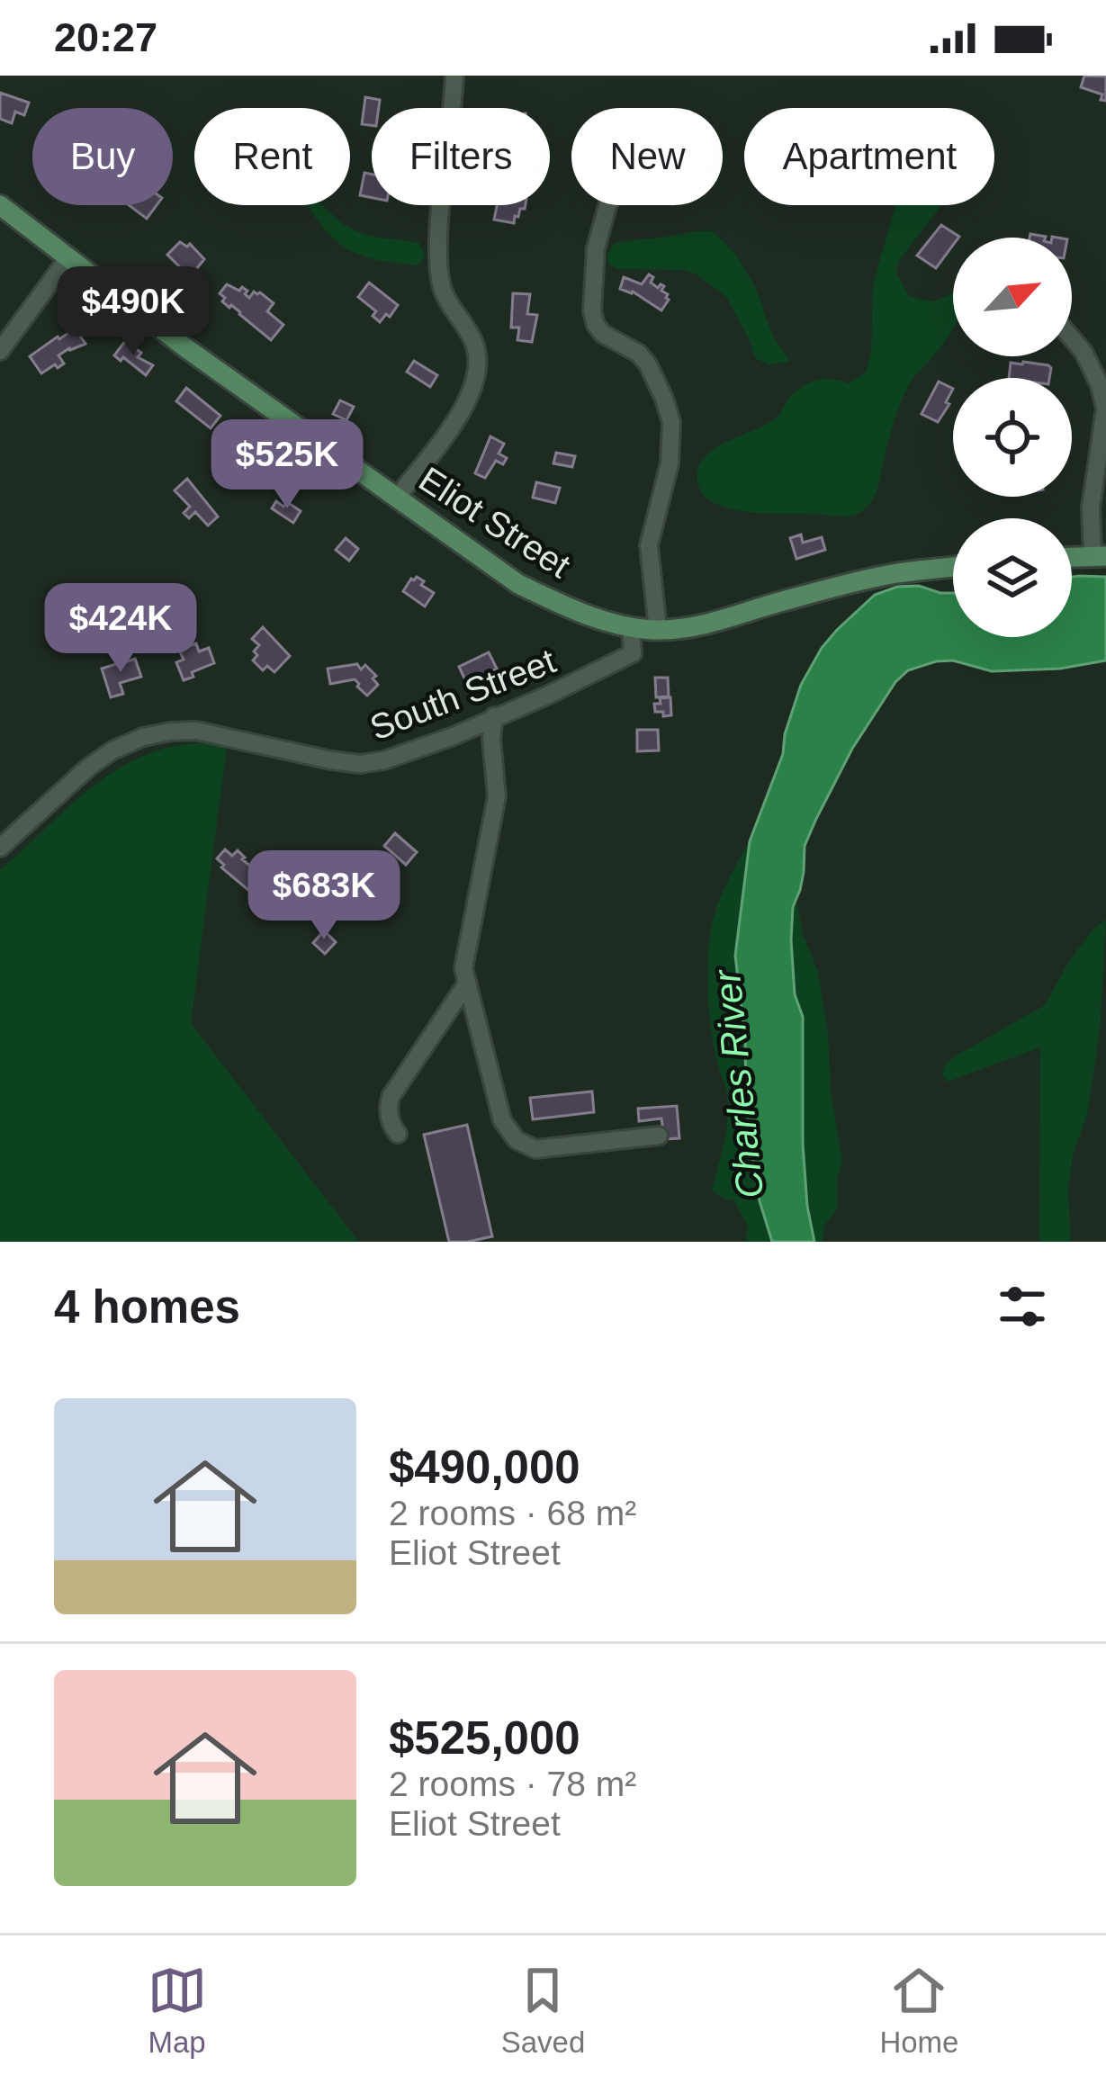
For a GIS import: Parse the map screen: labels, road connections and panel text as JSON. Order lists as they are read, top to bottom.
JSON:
{
  "streets": {
    "main road": ["Eliot Street"],
    "street": ["South Street"]
  },
  "crossings": [
    ["Eliot Street", "South Street"]
  ],
  "water": ["Charles River"],
  "north": "top right",
  "page": {
    "status": "20:27",
    "chip": [
      "Buy",
      "Rent",
      "Filters",
      "New",
      "Apartment"
    ],
    "price": [
      "$490K",
      "$525K",
      "$424K",
      "$683K"
    ],
    "heading": "4 homes",
    "list": [
      {
        "name": "$490,000",
        "note": "2 rooms · 68 m² · Eliot Street"
      },
      {
        "name": "$525,000",
        "note": "2 rooms · 78 m² · Eliot Street"
      }
    ],
    "tabs": ["Map", "Saved", "Home"]
  }
}
